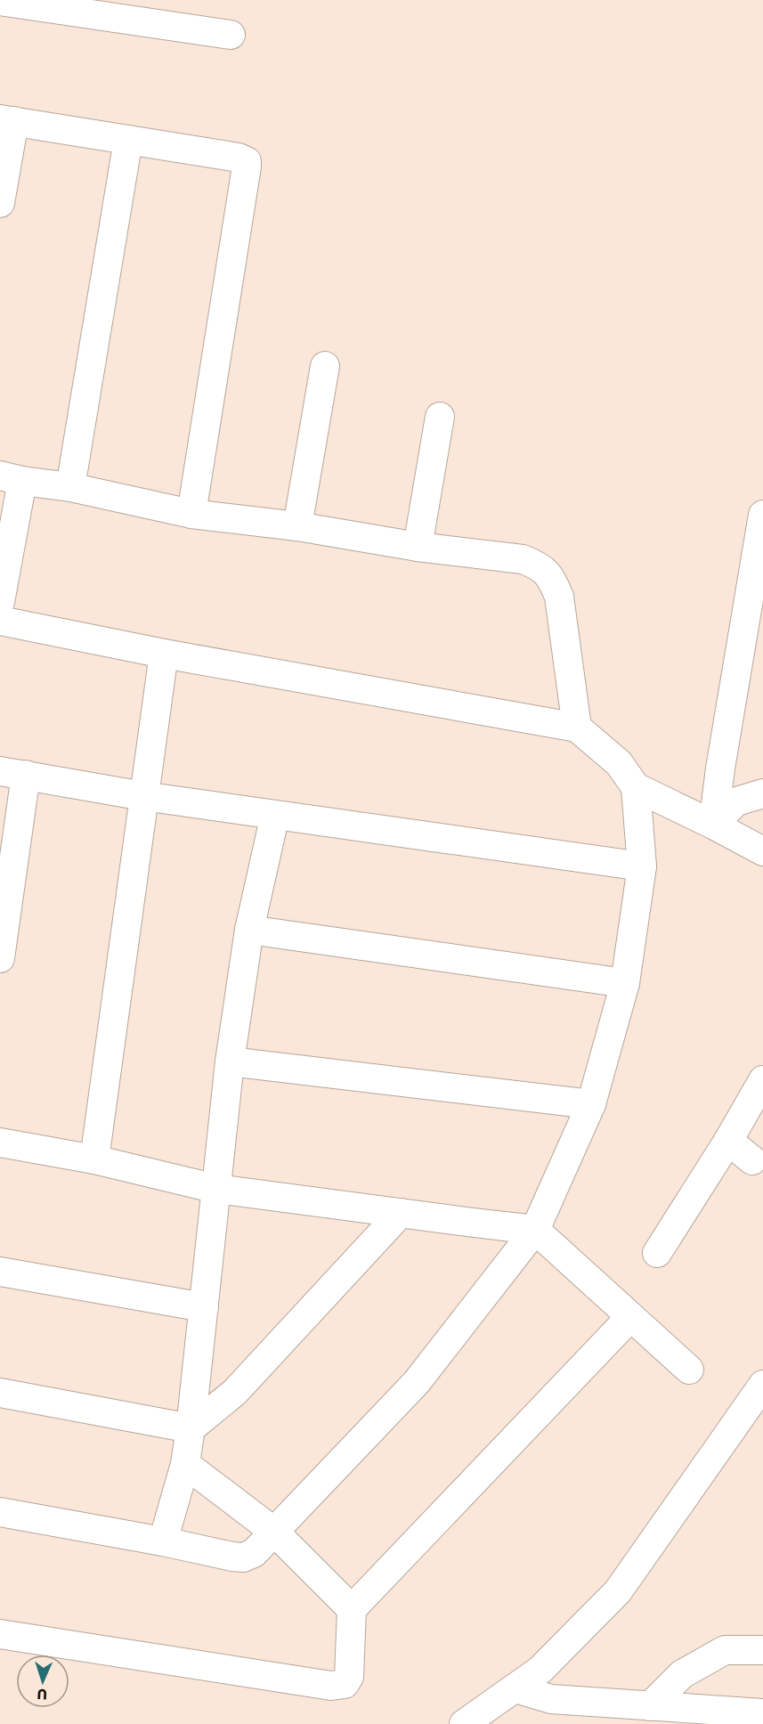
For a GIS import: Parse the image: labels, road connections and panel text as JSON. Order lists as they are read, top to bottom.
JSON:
{
  "north": "bottom"
}
